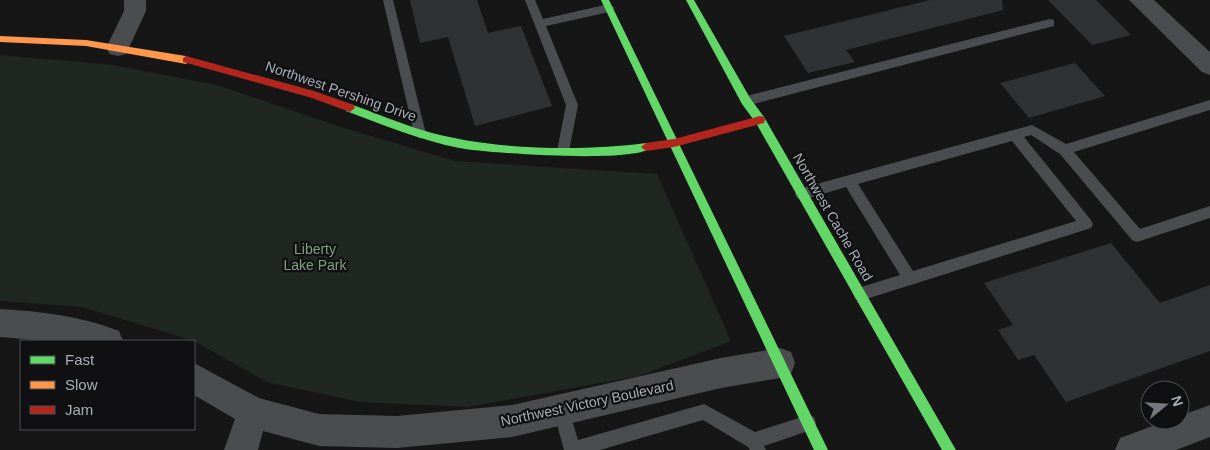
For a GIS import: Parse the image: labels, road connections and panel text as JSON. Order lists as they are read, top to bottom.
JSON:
{
  "streets": {
    "main road": ["Northwest Pershing Drive", "Northwest Cache Road"],
    "street": ["Northwest Victory Boulevard"]
  },
  "crossings": [
    ["Northwest Pershing Drive", "Northwest Cache Road"]
  ],
  "parks": ["Liberty Lake Park"],
  "legend": ["Fast", "Slow", "Jam"],
  "north": "right"
}
